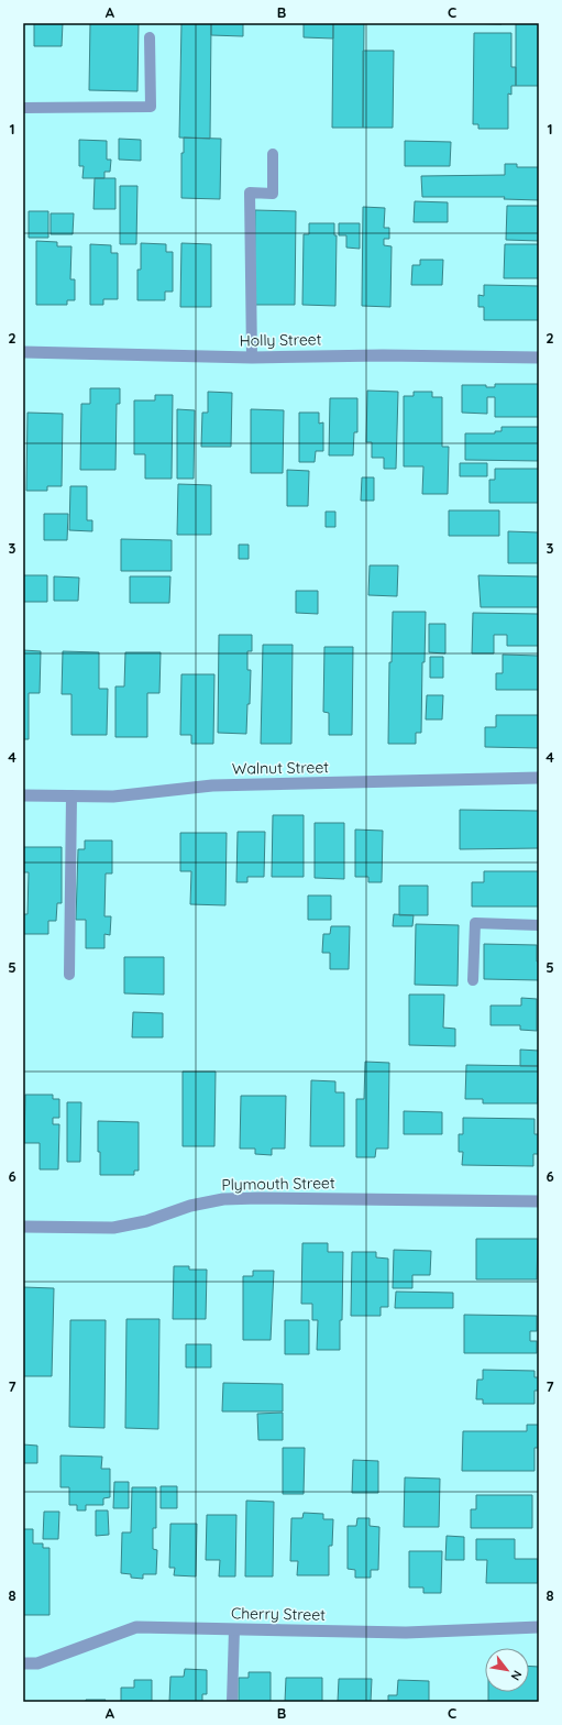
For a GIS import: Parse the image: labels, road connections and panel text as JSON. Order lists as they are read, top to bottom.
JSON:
{
  "streets": {
    "street": [
      "Holly Street",
      "Walnut Street",
      "Plymouth Street",
      "Cherry Street"
    ]
  },
  "north": "bottom right",
  "grid": {
    "columns": ["A", "B", "C"],
    "rows": [
      "1",
      "2",
      "3",
      "4",
      "5",
      "6",
      "7",
      "8"
    ]
  }
}
